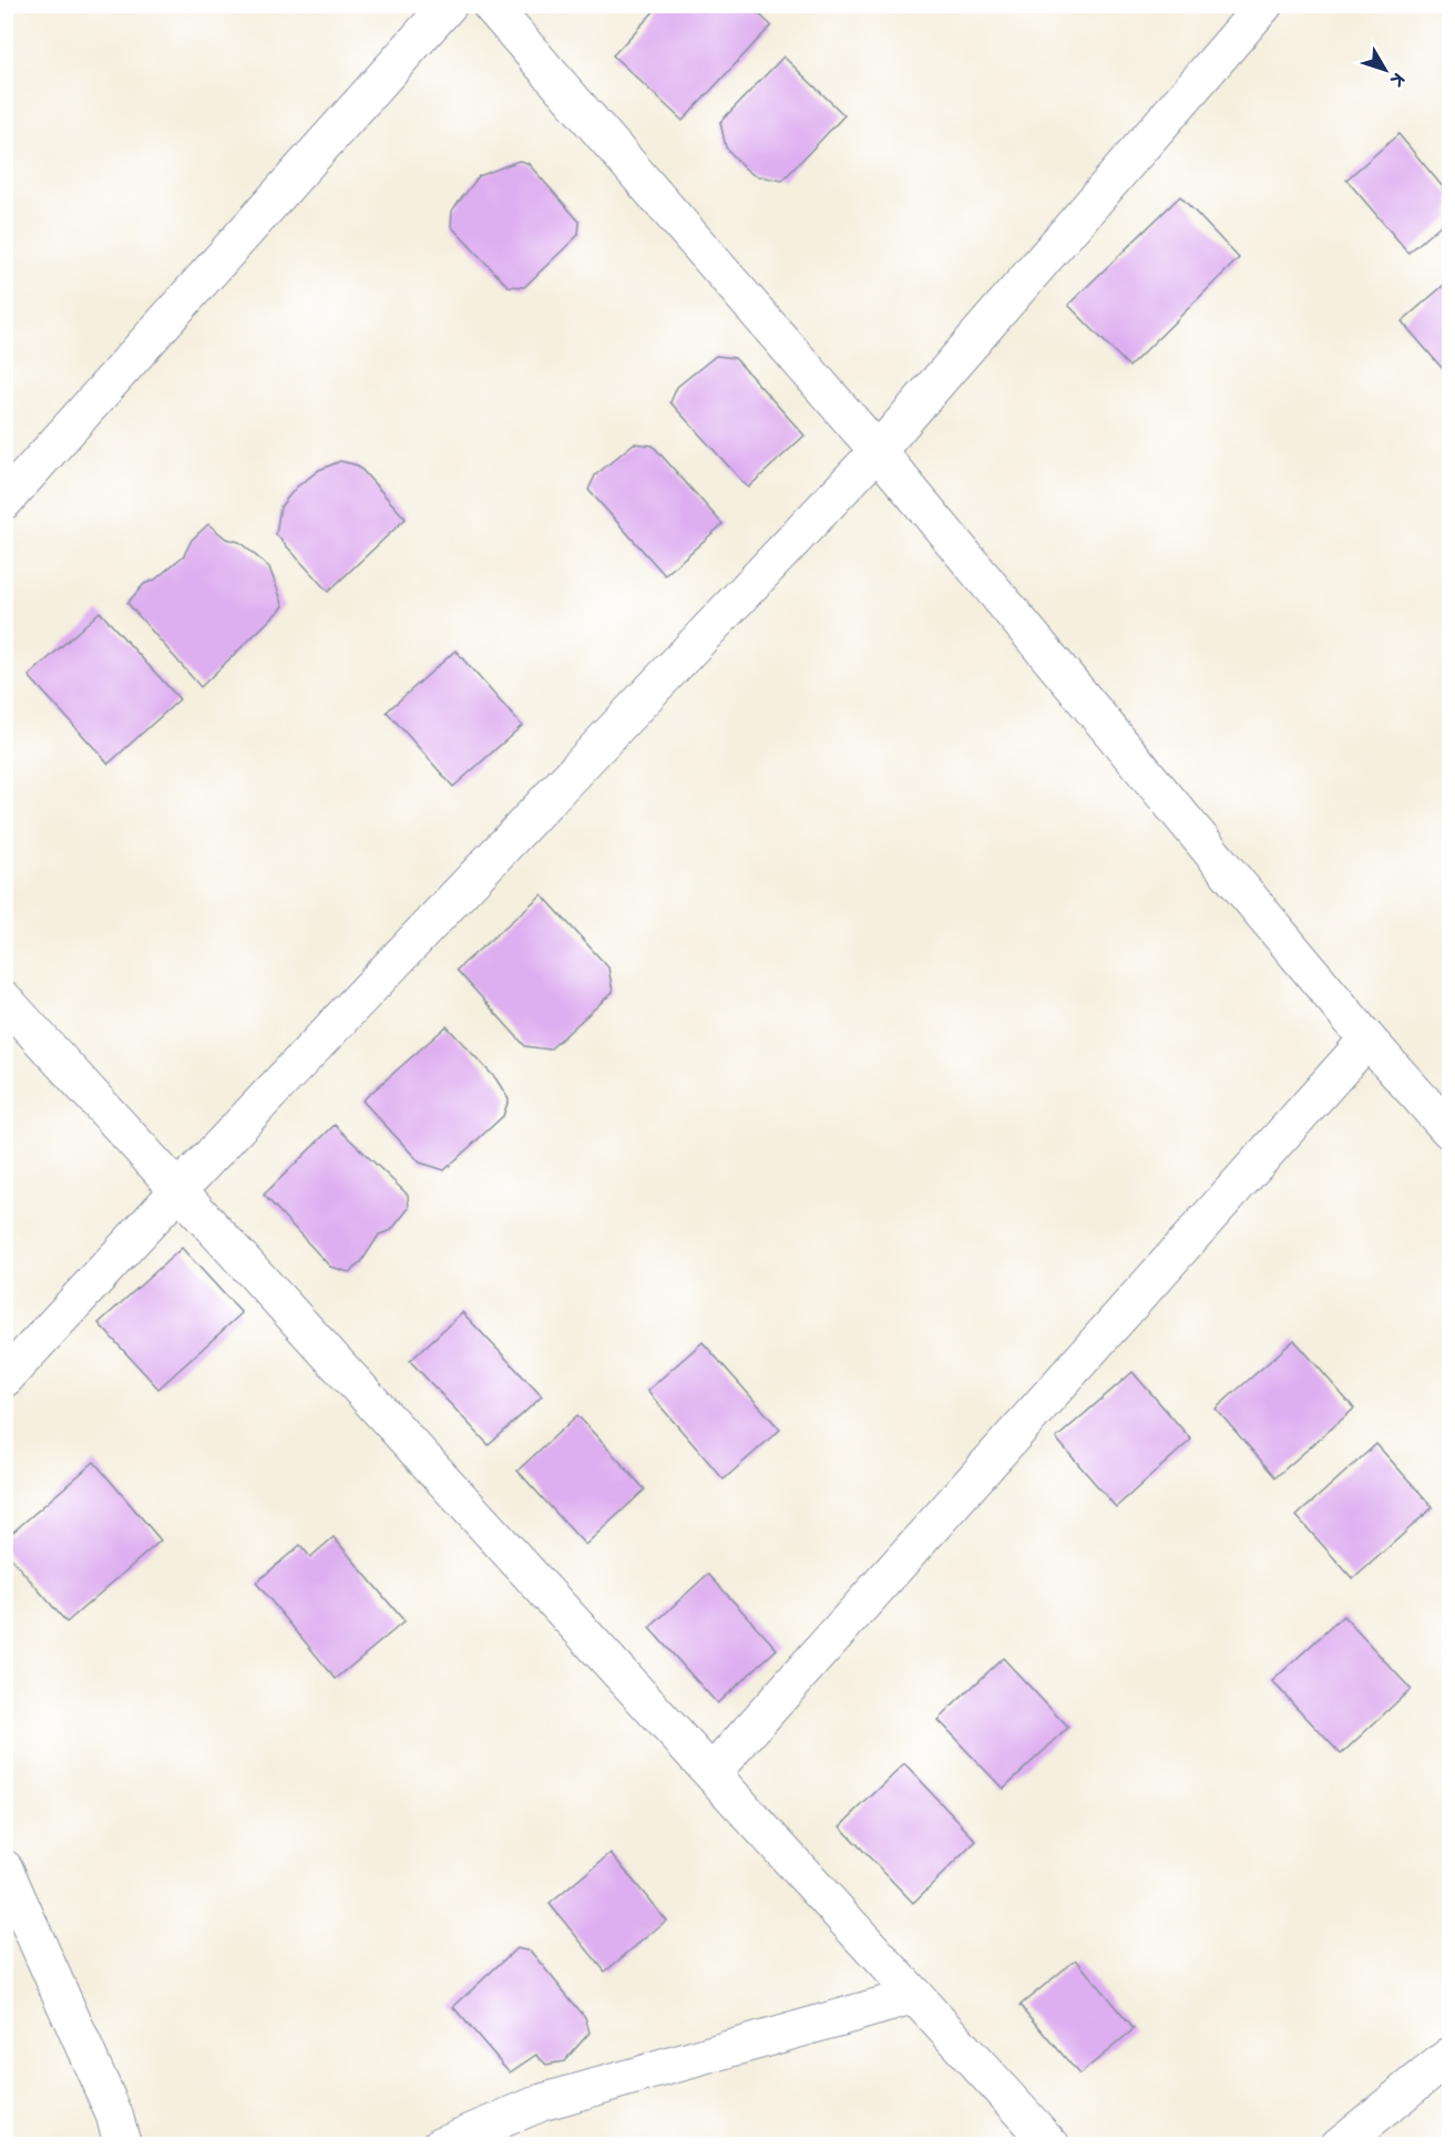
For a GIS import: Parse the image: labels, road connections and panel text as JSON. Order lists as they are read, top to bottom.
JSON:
{
  "north": "bottom right"
}
